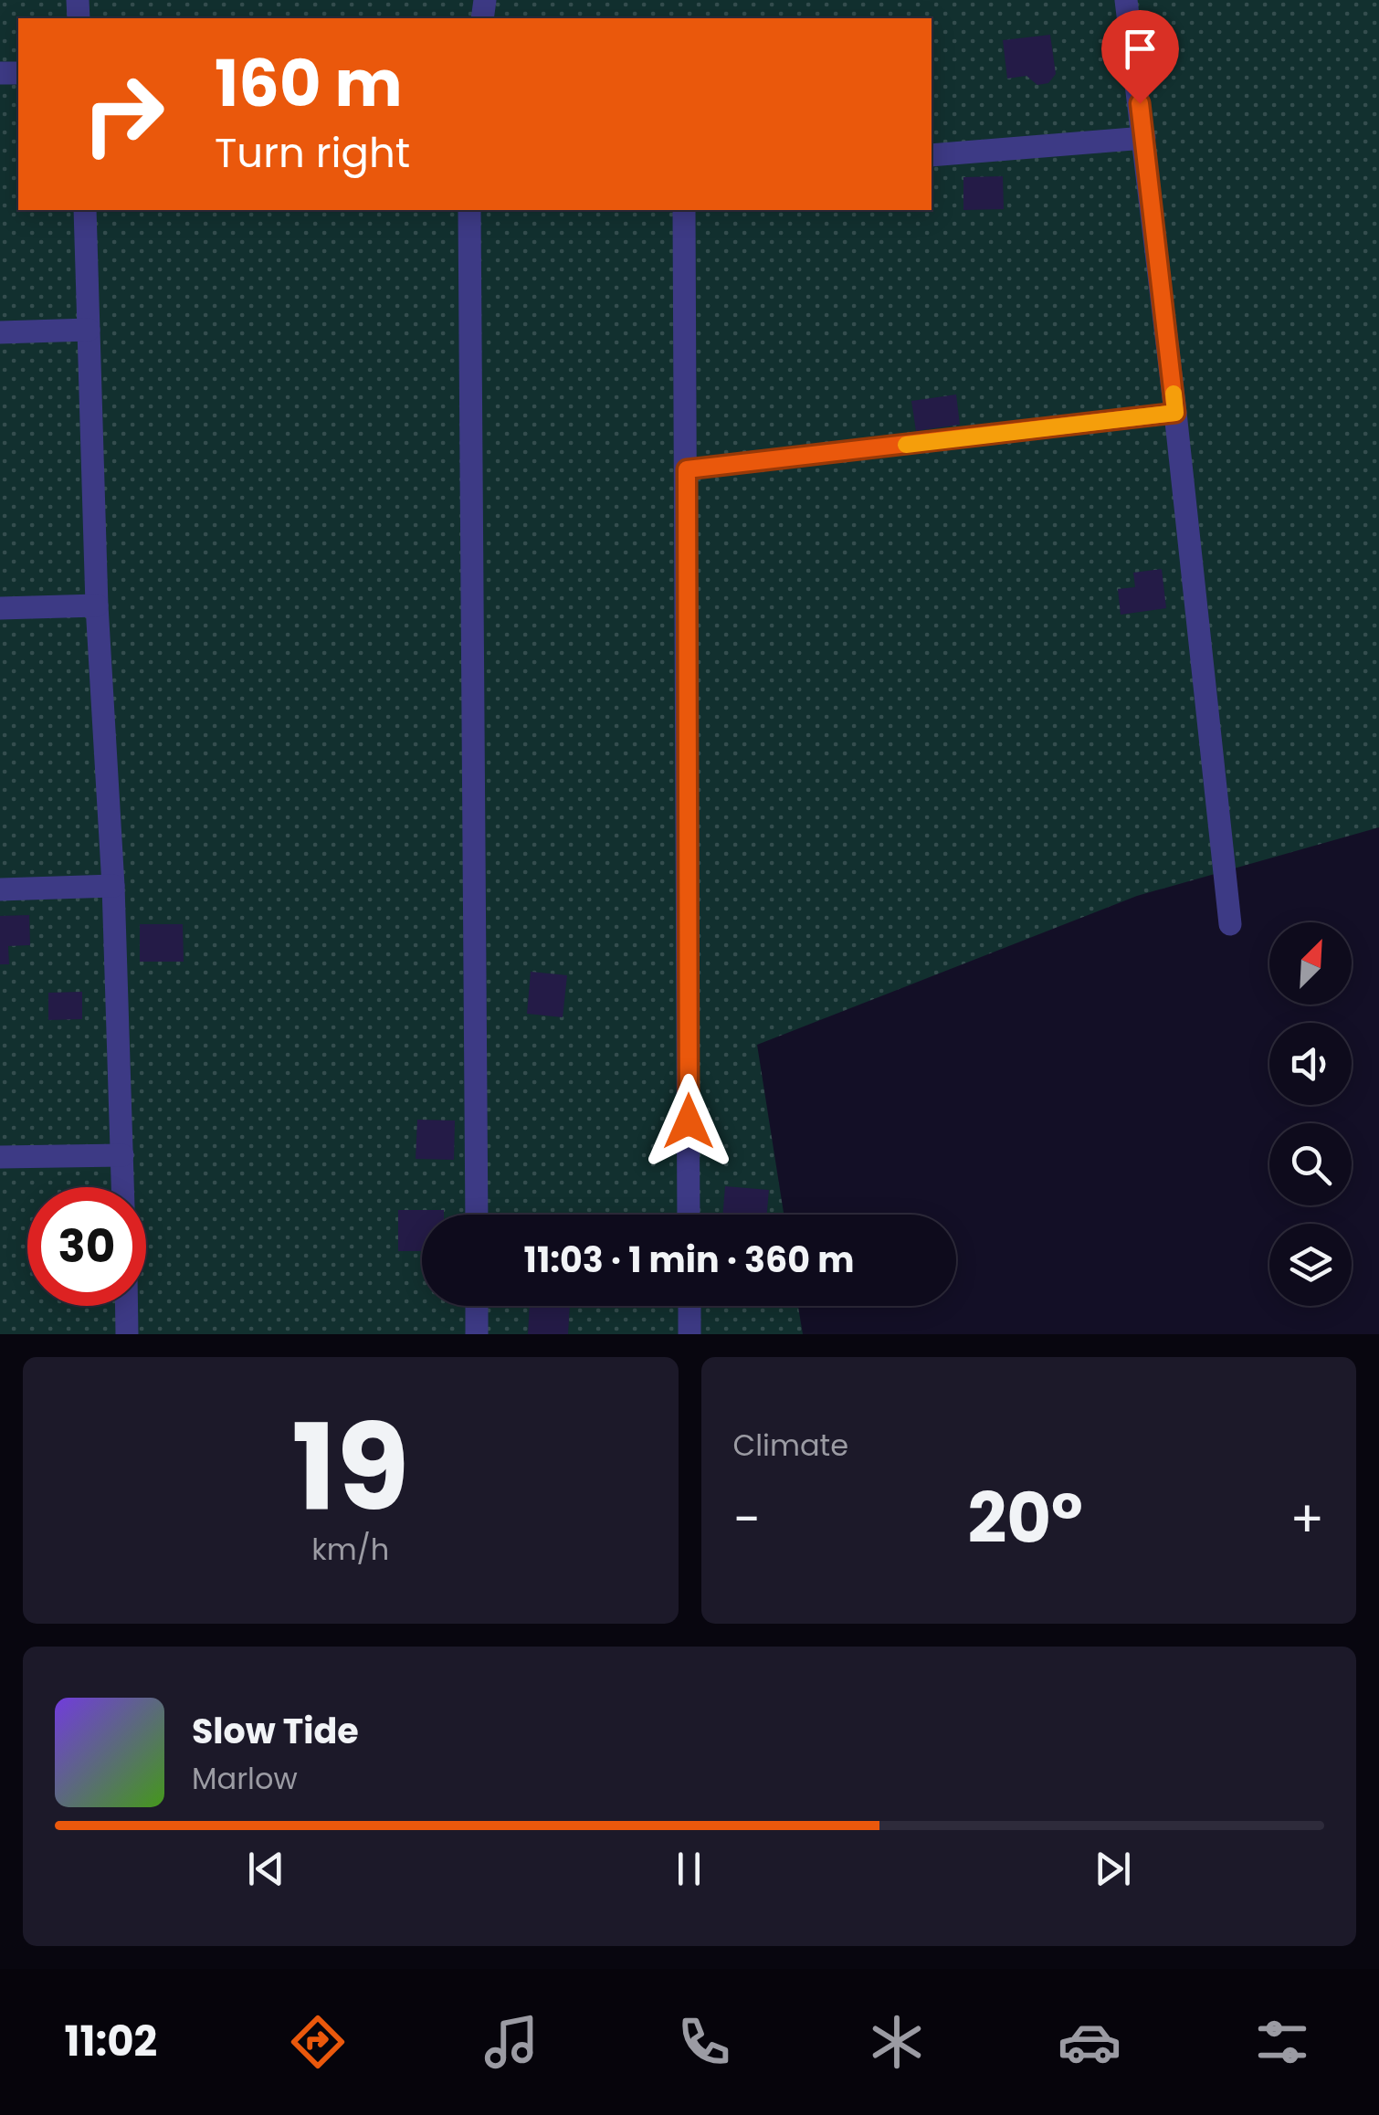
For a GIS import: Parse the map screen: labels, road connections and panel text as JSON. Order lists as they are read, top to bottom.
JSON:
{
  "north": "top right",
  "page": {
    "turn": ["160 m", "Turn right"],
    "limit": "30",
    "trip": "11:03 · 1 min · 360 m",
    "tile": [
      ["19", "km/h"],
      "Climate"
    ],
    "heat": ["−", "20°", "+"],
    "song": ["Slow Tide", "Marlow"],
    "tabs": "11:02"
  }
}
